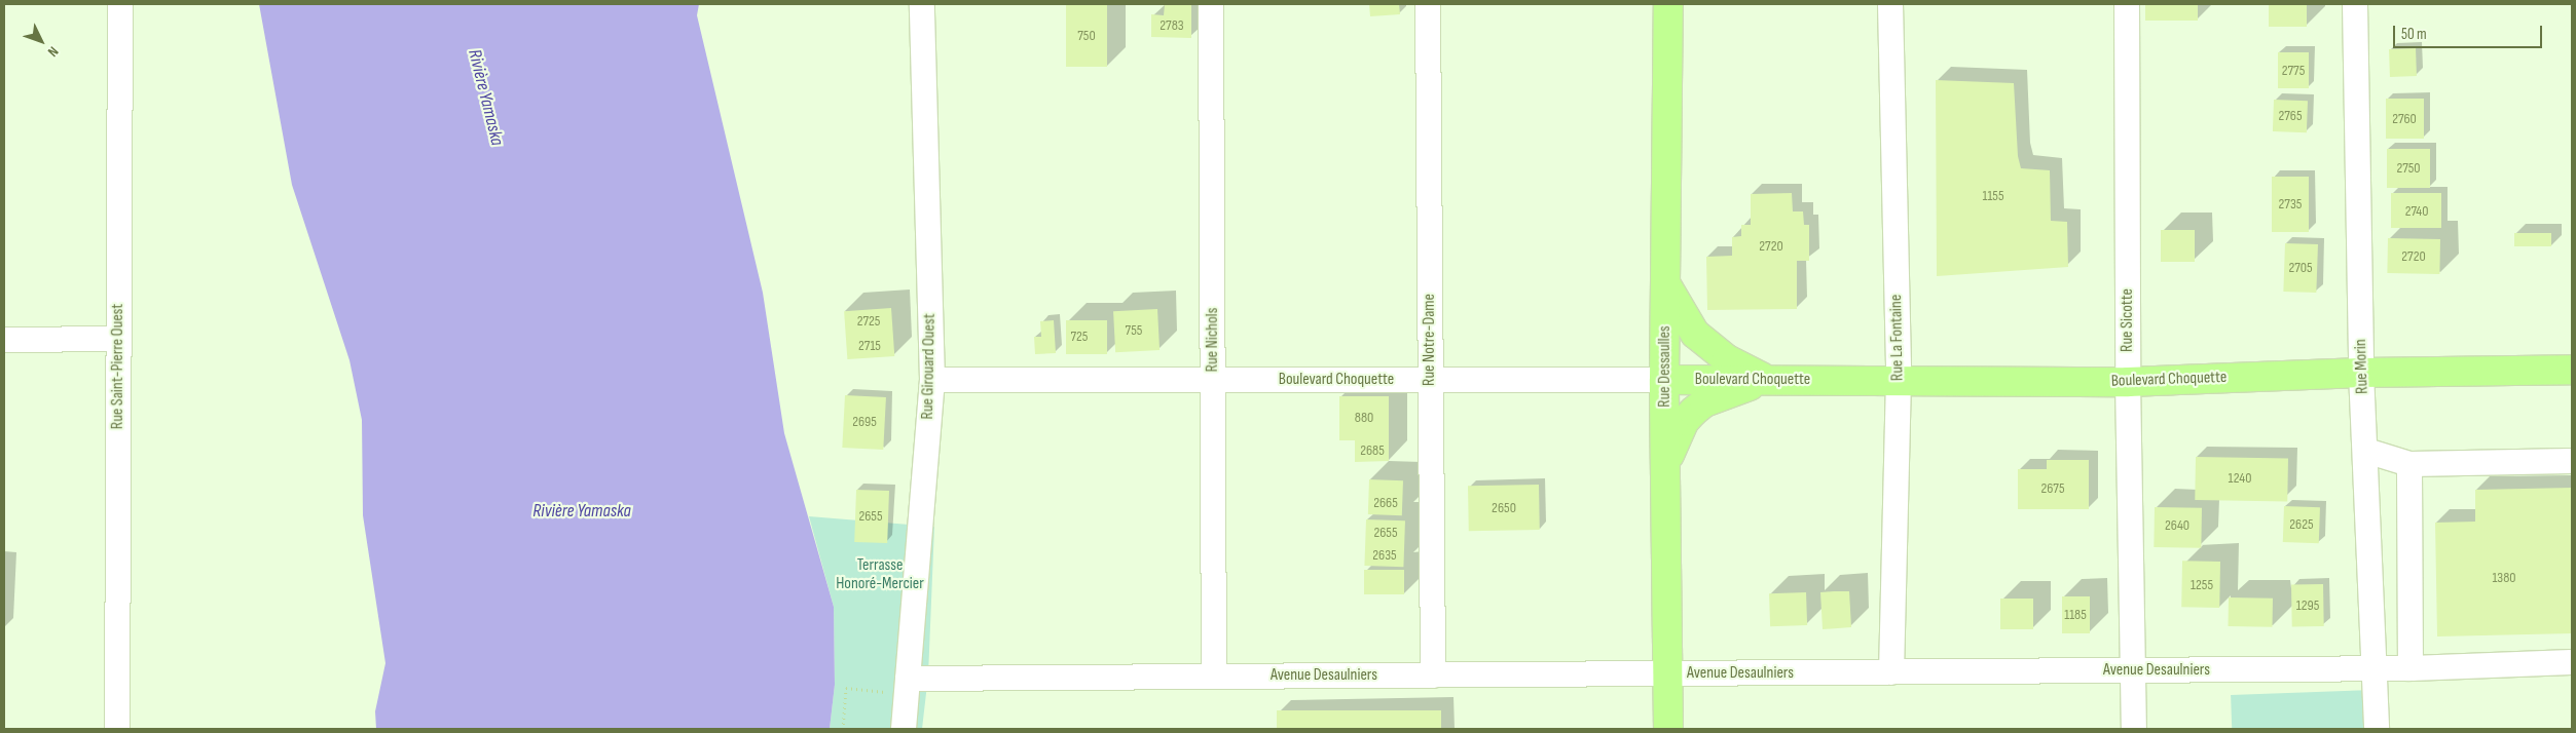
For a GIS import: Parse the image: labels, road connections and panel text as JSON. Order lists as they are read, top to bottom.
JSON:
{
  "streets": {
    "main road": ["Rue Dessaulles", "Boulevard Choquette"],
    "street": [
      "Rue Sicotte",
      "Rue La Fontaine",
      "Rue Nichols",
      "Rue Notre-Dame",
      "Rue Saint-Pierre Ouest",
      "Rue Girouard Ouest",
      "Rue Morin",
      "Avenue Desaulniers"
    ]
  },
  "crossings": [
    ["Rue Sicotte", "Boulevard Choquette"],
    ["Rue Sicotte", "Avenue Desaulniers"],
    ["Rue La Fontaine", "Boulevard Choquette"],
    ["Rue La Fontaine", "Avenue Desaulniers"],
    ["Rue Nichols", "Boulevard Choquette"],
    ["Rue Nichols", "Avenue Desaulniers"],
    ["Rue Notre-Dame", "Boulevard Choquette"],
    ["Rue Notre-Dame", "Avenue Desaulniers"],
    ["Rue Girouard Ouest", "Boulevard Choquette"],
    ["Rue Girouard Ouest", "Avenue Desaulniers"],
    ["Rue Dessaulles", "Boulevard Choquette"],
    ["Rue Dessaulles", "Avenue Desaulniers"],
    ["Rue Morin", "Boulevard Choquette"],
    ["Rue Morin", "Avenue Desaulniers"]
  ],
  "water": ["Rivière Yamaska"],
  "parks": ["Terrasse Honoré-Mercier"],
  "house_numbers": [
    "2783",
    "750",
    "2775",
    "2765",
    "2760",
    "2750",
    "1155",
    "2735",
    "2740",
    "2720",
    "2720",
    "2705",
    "2725",
    "755",
    "725",
    "2715",
    "880",
    "2695",
    "2685",
    "1240",
    "2675",
    "2665",
    "2650",
    "2655",
    "2625",
    "2640",
    "2655",
    "2635",
    "1380",
    "1255",
    "1295",
    "1185"
  ],
  "scale_bar": "50 m",
  "north": "bottom right"
}
